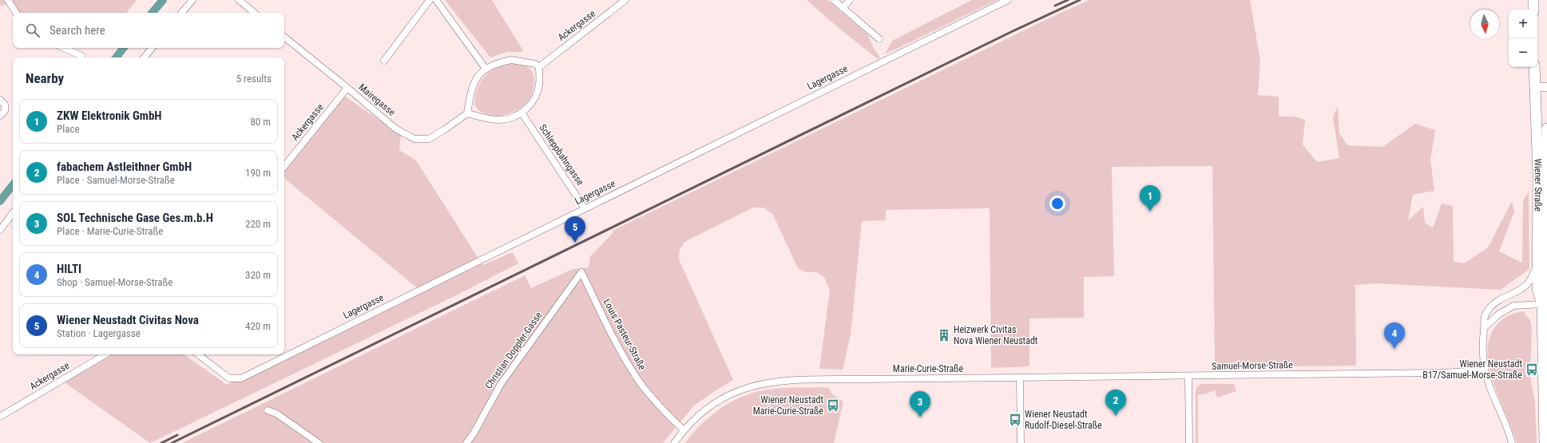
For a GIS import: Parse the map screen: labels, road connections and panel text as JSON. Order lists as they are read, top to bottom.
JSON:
{
  "streets": {
    "main road": ["Wiener Straße"],
    "street": [
      "Ackergasse",
      "Lagergasse",
      "Mairegasse",
      "Schleppbahngasse",
      "Louis Pasteur-Straße",
      "Christian Doppler-Gasse",
      "Samuel-Morse-Straße",
      "Marie-Curie-Straße"
    ]
  },
  "crossings": [
    ["Ackergasse", "Mairegasse"],
    ["Ackergasse", "Schleppbahngasse"],
    ["Lagergasse", "Schleppbahngasse"],
    ["Mairegasse", "Schleppbahngasse"],
    ["Louis Pasteur-Straße", "Christian Doppler-Gasse"],
    ["Louis Pasteur-Straße", "Marie-Curie-Straße"],
    ["Samuel-Morse-Straße", "Marie-Curie-Straße"]
  ],
  "places": {
    "building": ["Heizwerk Civitas Nova Wiener Neustadt"],
    "bus stop": ["Wiener Neustadt B17/Samuel-Morse-Straße", "Wiener Neustadt Marie-Curie-Straße", "Wiener Neustadt Rudolf-Diesel-Straße"]
  },
  "north": "bottom",
  "page": {
    "map_buttons": ["+", "−"],
    "search": "Search here",
    "heading": ["Nearby", "5 results"],
    "list": [
      {
        "mark": "1",
        "name": "ZKW Elektronik GmbH",
        "note": "Place",
        "value": "80 m"
      },
      {
        "mark": "2",
        "name": "fabachem Astleithner GmbH",
        "note": "Place · Samuel-Morse-Straße",
        "value": "190 m"
      },
      {
        "mark": "3",
        "name": "SOL Technische Gase Ges.m.b.H",
        "note": "Place · Marie-Curie-Straße",
        "value": "220 m"
      },
      {
        "mark": "4",
        "name": "HILTI",
        "note": "Shop · Samuel-Morse-Straße",
        "value": "320 m"
      },
      {
        "mark": "5",
        "name": "Wiener Neustadt Civitas Nova",
        "note": "Station · Lagergasse",
        "value": "420 m"
      }
    ],
    "pins": [
      "1",
      "5",
      "4",
      "2",
      "3"
    ]
  }
}
